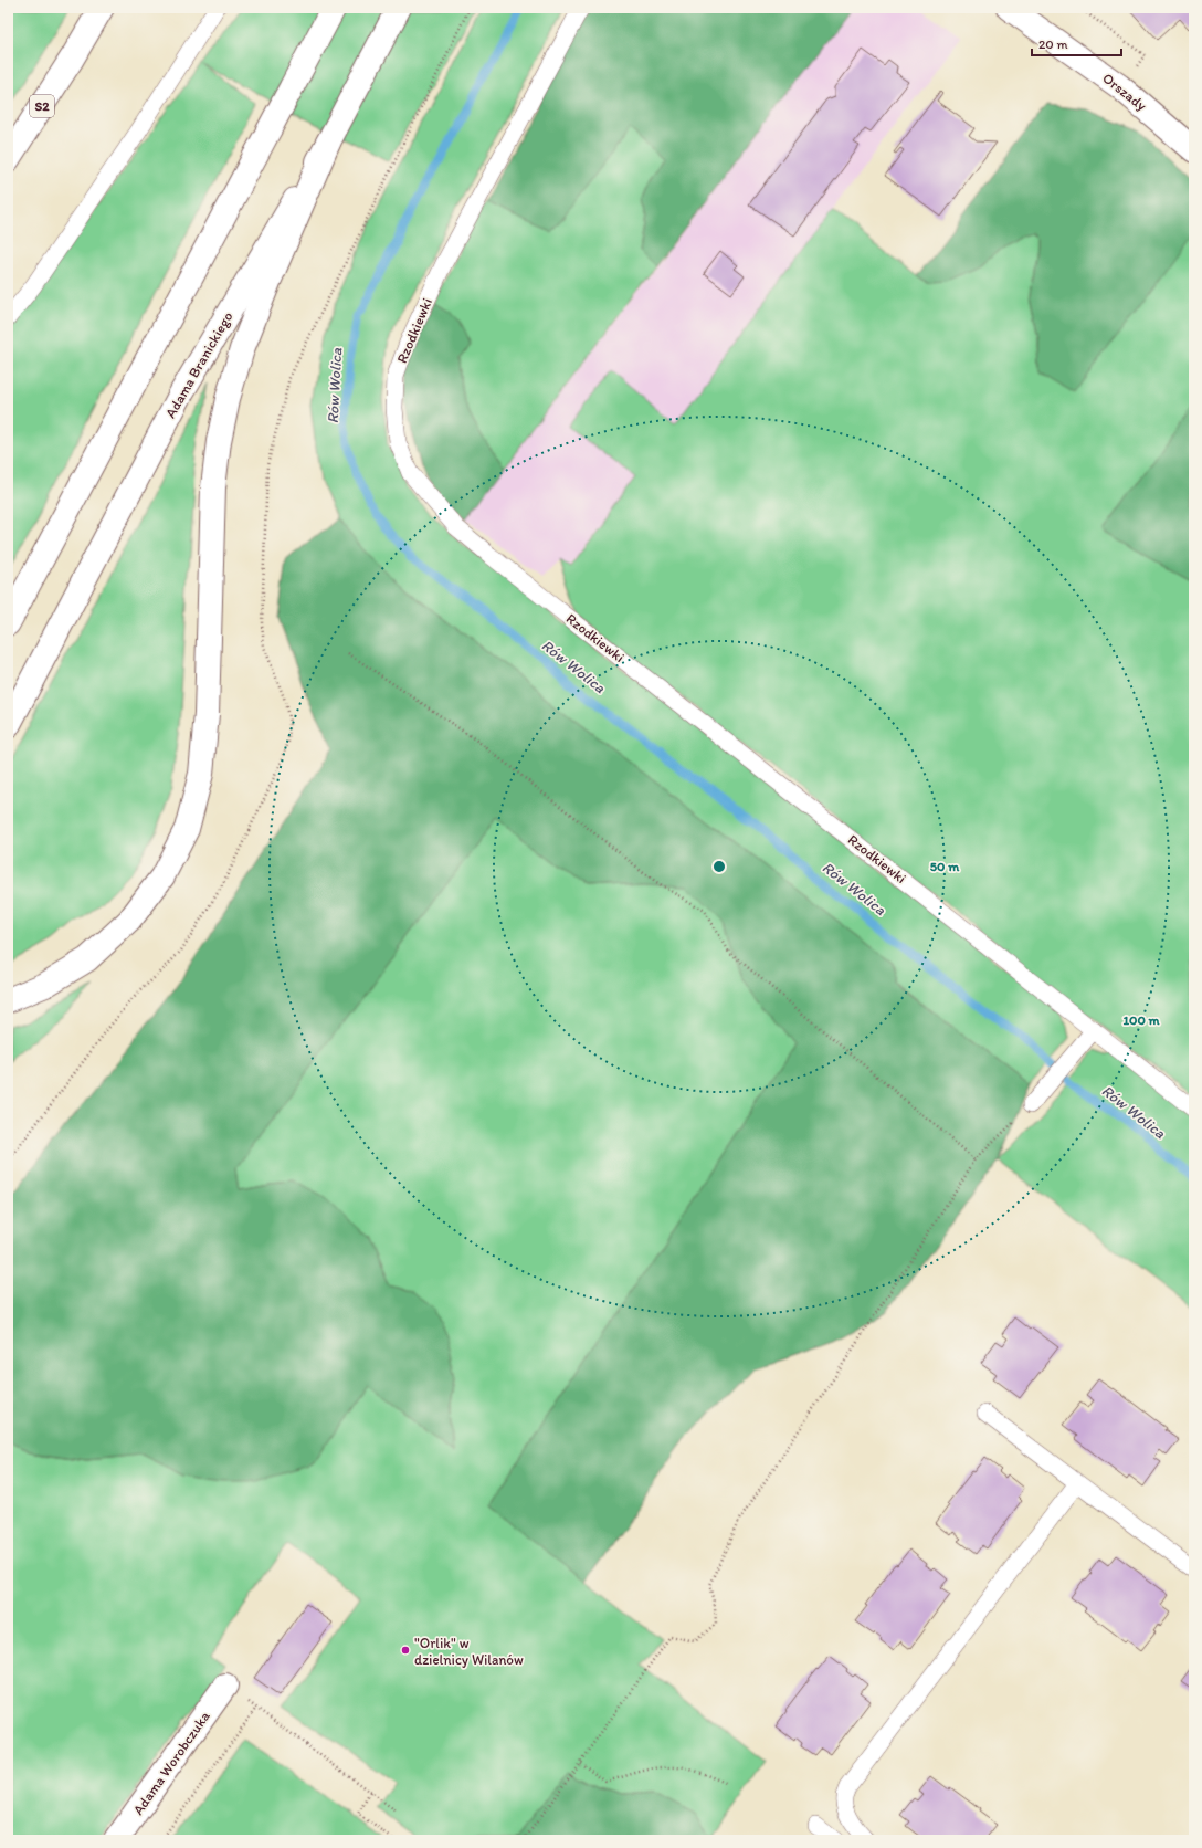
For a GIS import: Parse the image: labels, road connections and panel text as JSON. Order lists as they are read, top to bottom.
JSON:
{
  "streets": {
    "main road": [
      "Orszady",
      "S2",
      "Adama Branickiego",
      "Adama Worobczuka"
    ],
    "lane": ["Rzodkiewki"]
  },
  "water": ["Rów Wolica"],
  "places": ["\"Orlik\" w dzielnicy Wilanów"],
  "scale_bar": "20 m",
  "rings": ["50 m", "100 m"]
}
